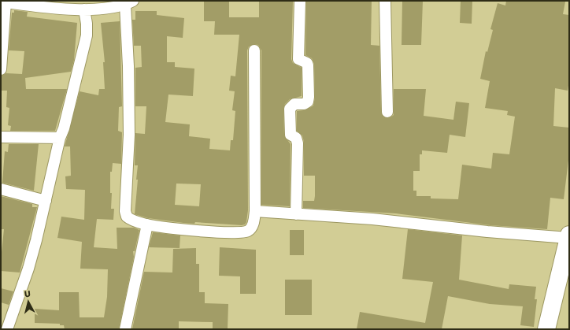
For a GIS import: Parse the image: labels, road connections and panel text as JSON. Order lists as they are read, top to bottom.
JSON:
{
  "north": "top"
}
